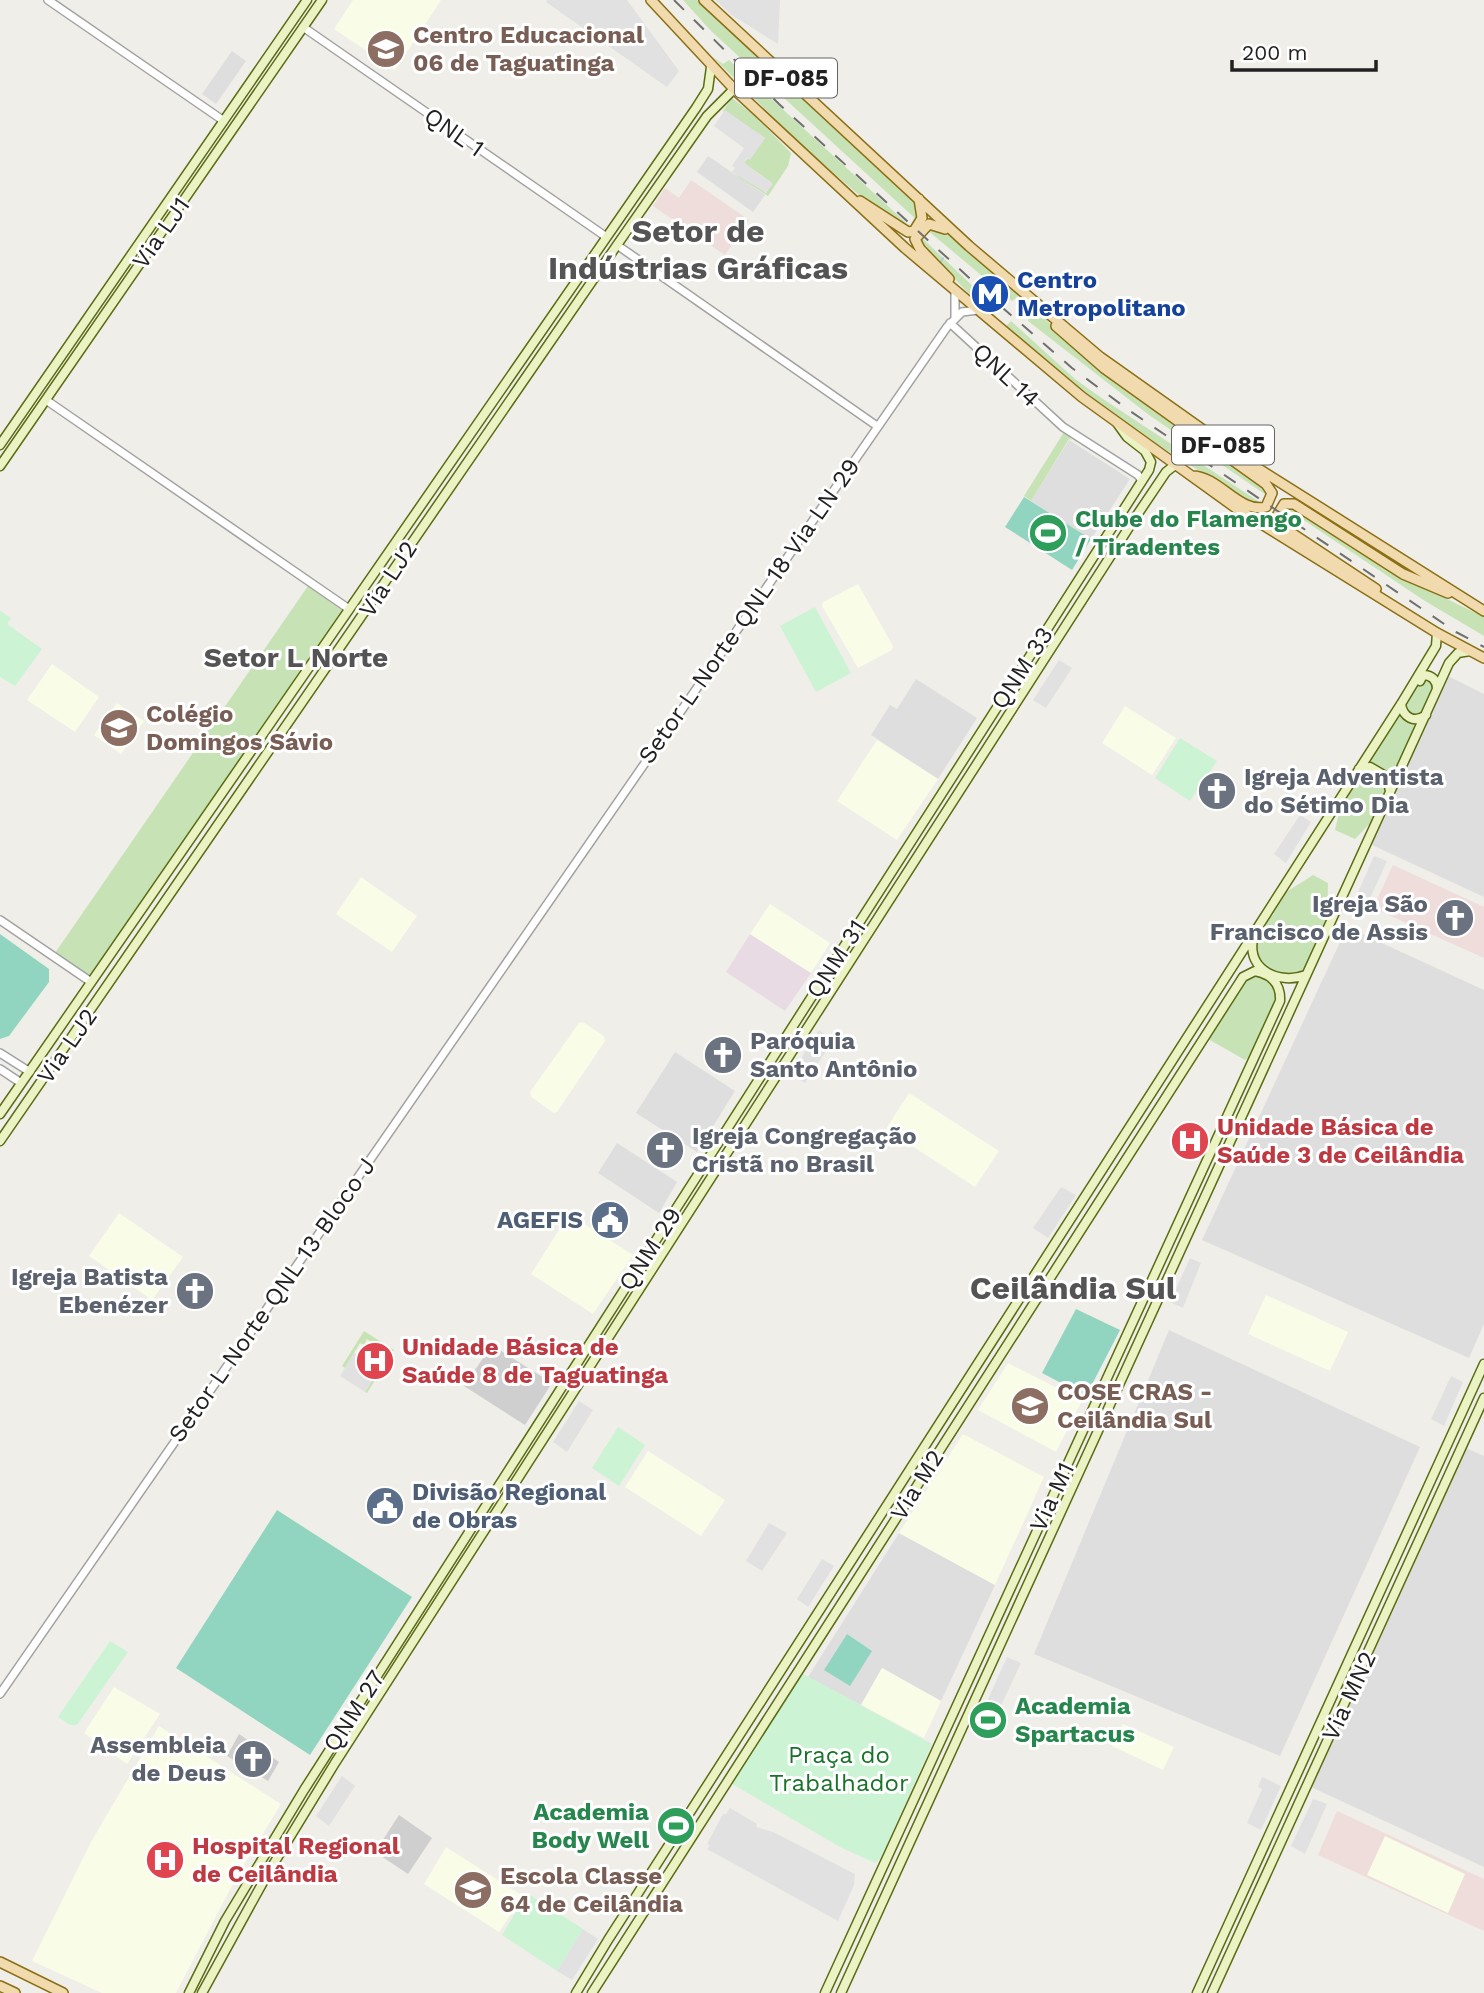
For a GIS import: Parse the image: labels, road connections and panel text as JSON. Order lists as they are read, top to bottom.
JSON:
{
  "streets": {
    "main road": [
      "DF-085",
      "Via LJ1",
      "Via LJ2",
      "QNM 33",
      "QNM 31",
      "QNM 29",
      "Via M2",
      "Via M1",
      "Via MN2",
      "QNM 27"
    ],
    "street": [
      "QNL 1",
      "QNL 14",
      "Setor L Norte QNL 18 Via LN 29",
      "Setor L Norte QNL 13 Bloco J"
    ]
  },
  "crossings": [
    ["DF-085", "Via LJ2"],
    ["DF-085", "QNM 33"],
    ["QNL 1", "Via LJ1"],
    ["QNL 1", "Via LJ2"],
    ["QNL 14", "Setor L Norte QNL 18 Via LN 29"],
    ["QNL 14", "QNM 33"],
    ["Setor L Norte QNL 18 Via LN 29", "Setor L Norte QNL 13 Bloco J"],
    ["QNM 33", "QNM 31"],
    ["QNM 31", "QNM 29"],
    ["QNM 29", "QNM 27"],
    ["Via M2", "Via M1"]
  ],
  "districts": ["Setor de Indústrias Gráficas", "Setor L Norte", "Ceilândia Sul"],
  "parks": ["Praça do Trabalhador"],
  "places": {
    "school or university": [
      "Centro Educacional 06 de Taguatinga",
      "Colégio Domingos Sávio",
      "COSE CRAS - Ceilândia Sul",
      "Escola Classe 64 de Ceilândia"
    ],
    "metro station": ["Centro Metropolitano"],
    "sports": ["Clube do Flamengo / Tiradentes", "Academia Spartacus", "Academia Body Well"],
    "church": [
      "Igreja Adventista do Sétimo Dia",
      "Igreja São Francisco de Assis",
      "Paróquia Santo Antônio",
      "Igreja Congregação Cristã no Brasil",
      "Igreja Batista Ebenézer",
      "Assembleia de Deus"
    ],
    "hospital": ["Unidade Básica de Saúde 3 de Ceilândia", "Unidade Básica de Saúde 8 de Taguatinga", "Hospital Regional de Ceilândia"],
    "public building": ["AGEFIS", "Divisão Regional de Obras"]
  },
  "scale_bar": "200 m"
}
